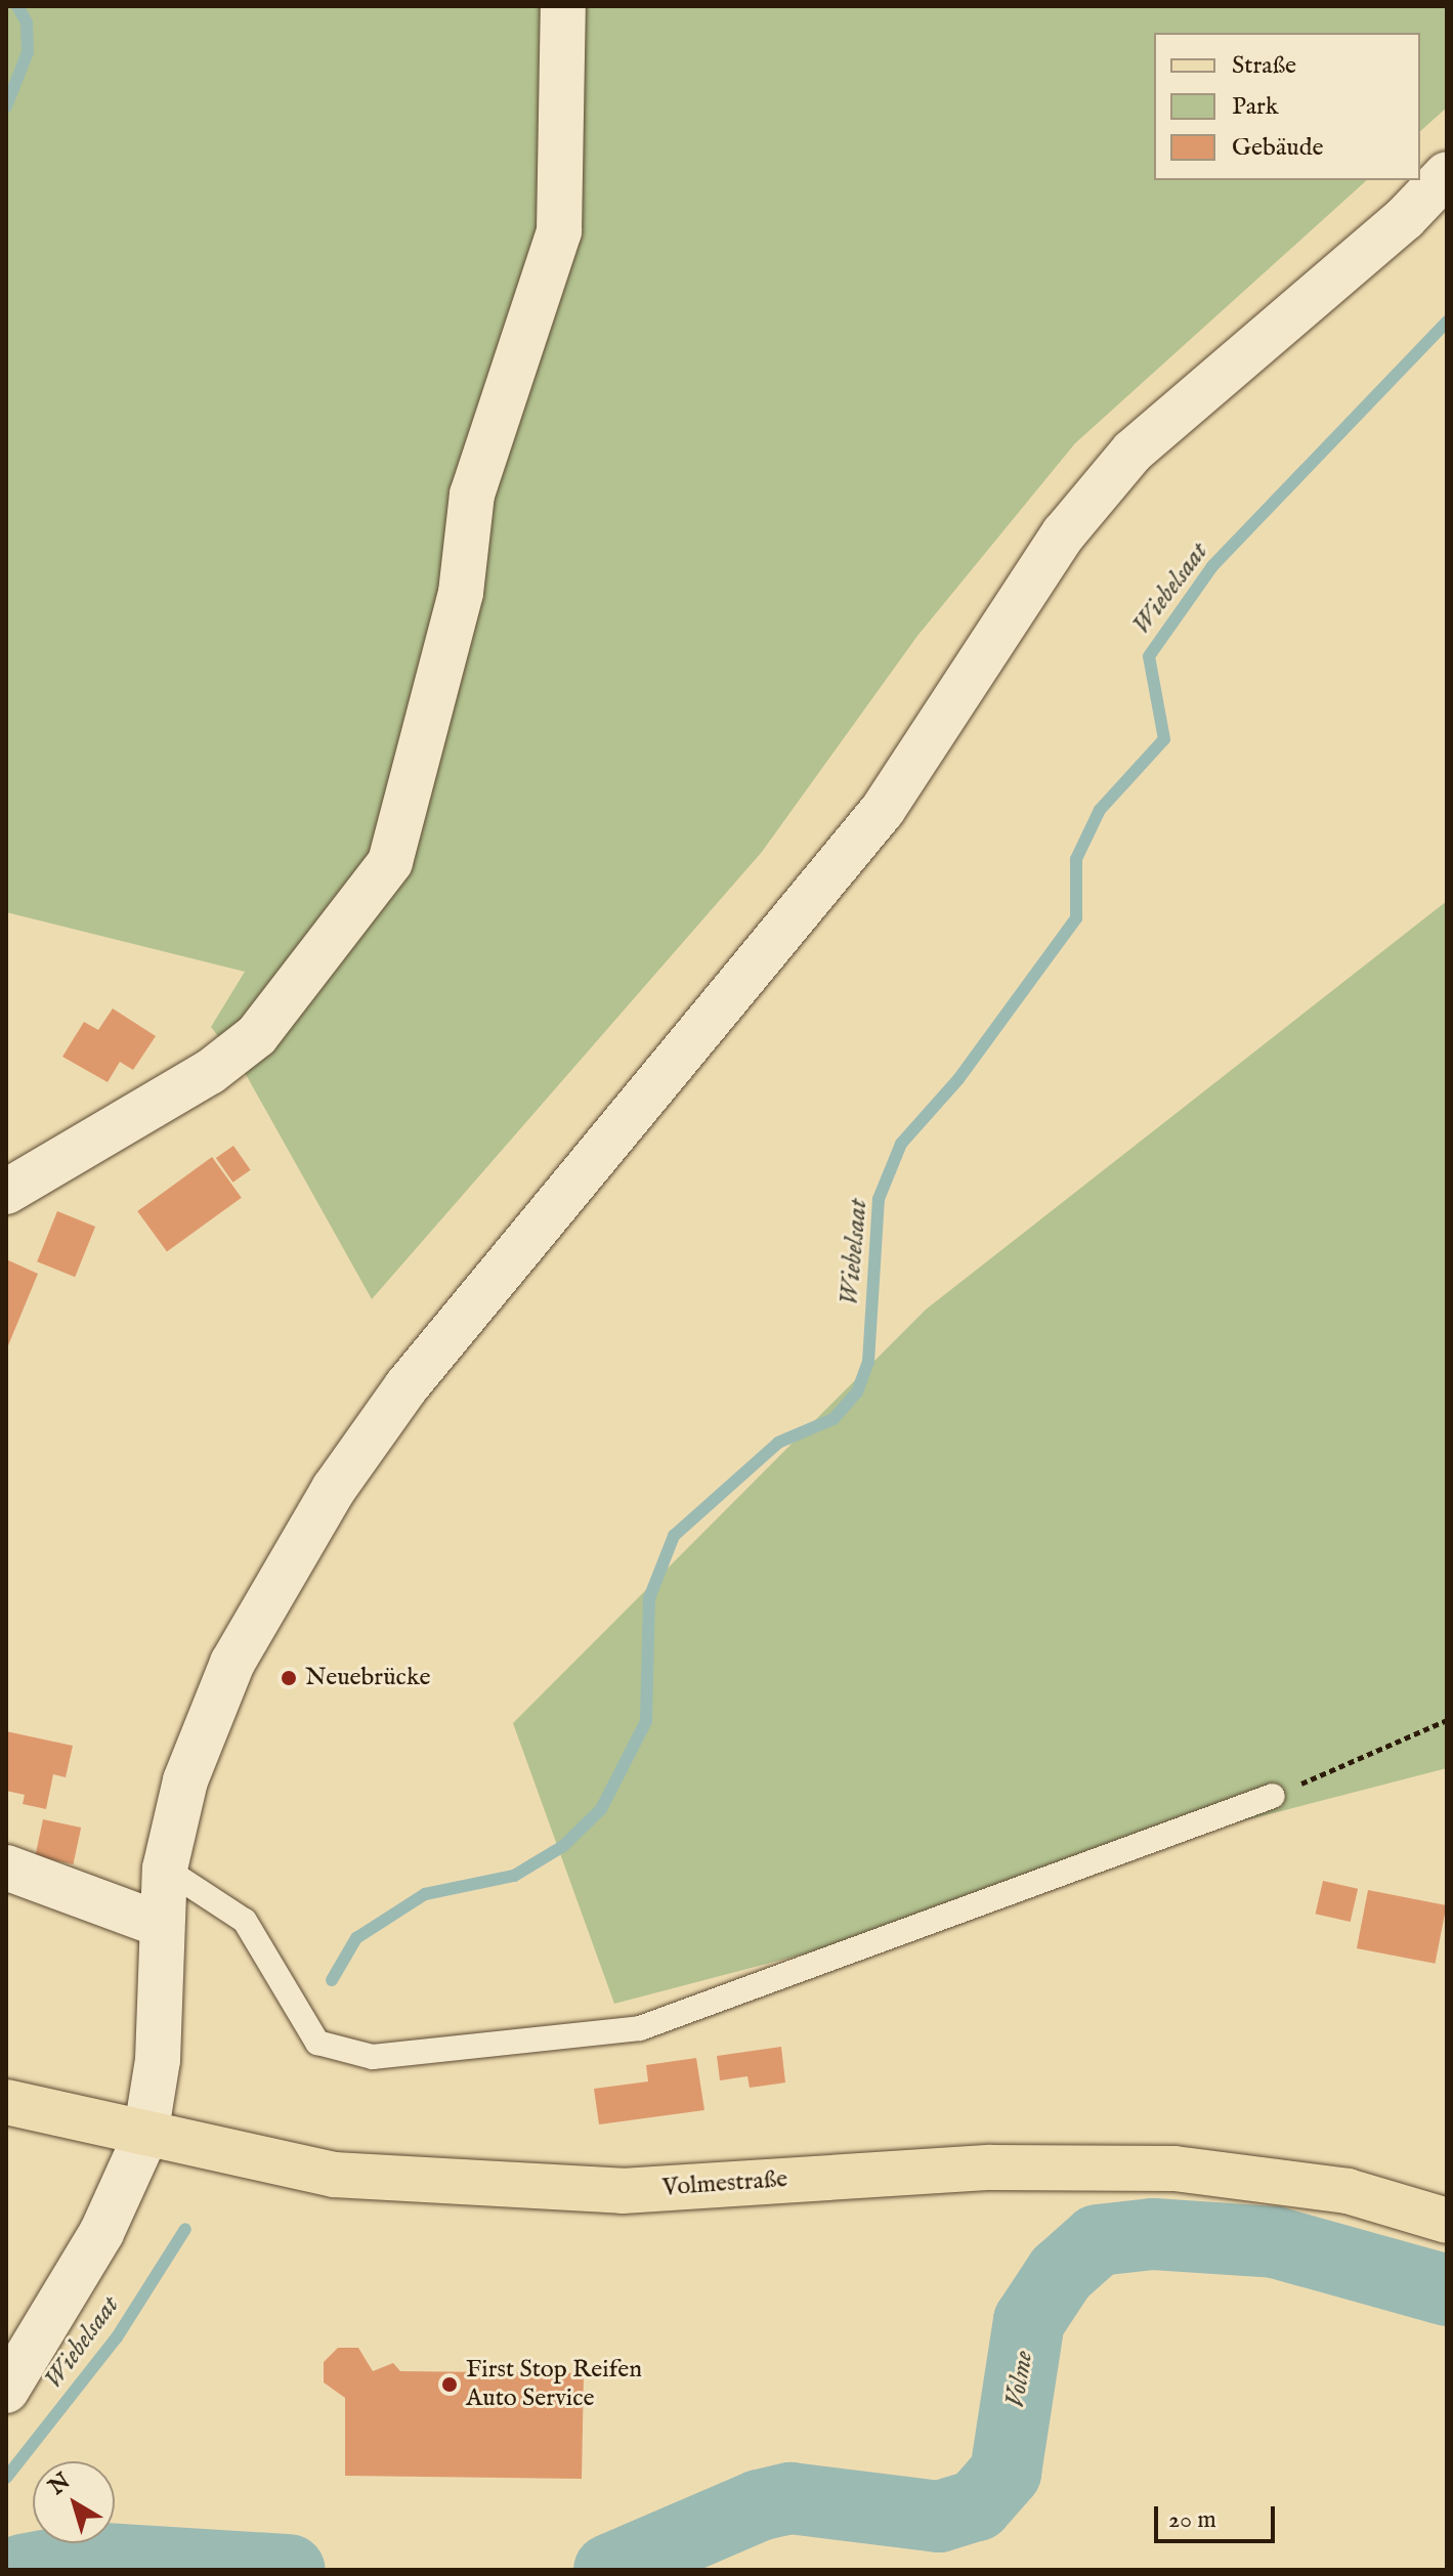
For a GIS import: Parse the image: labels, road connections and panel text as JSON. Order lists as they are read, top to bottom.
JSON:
{
  "streets": {
    "main road": ["Volmestraße"]
  },
  "water": ["Wiebelsaat", "Volme"],
  "places": ["Neuebrücke", "First Stop Reifen Auto Service"],
  "legend": ["Straße", "Park", "Gebäude"],
  "scale_bar": "20 m",
  "north": "top left"
}
